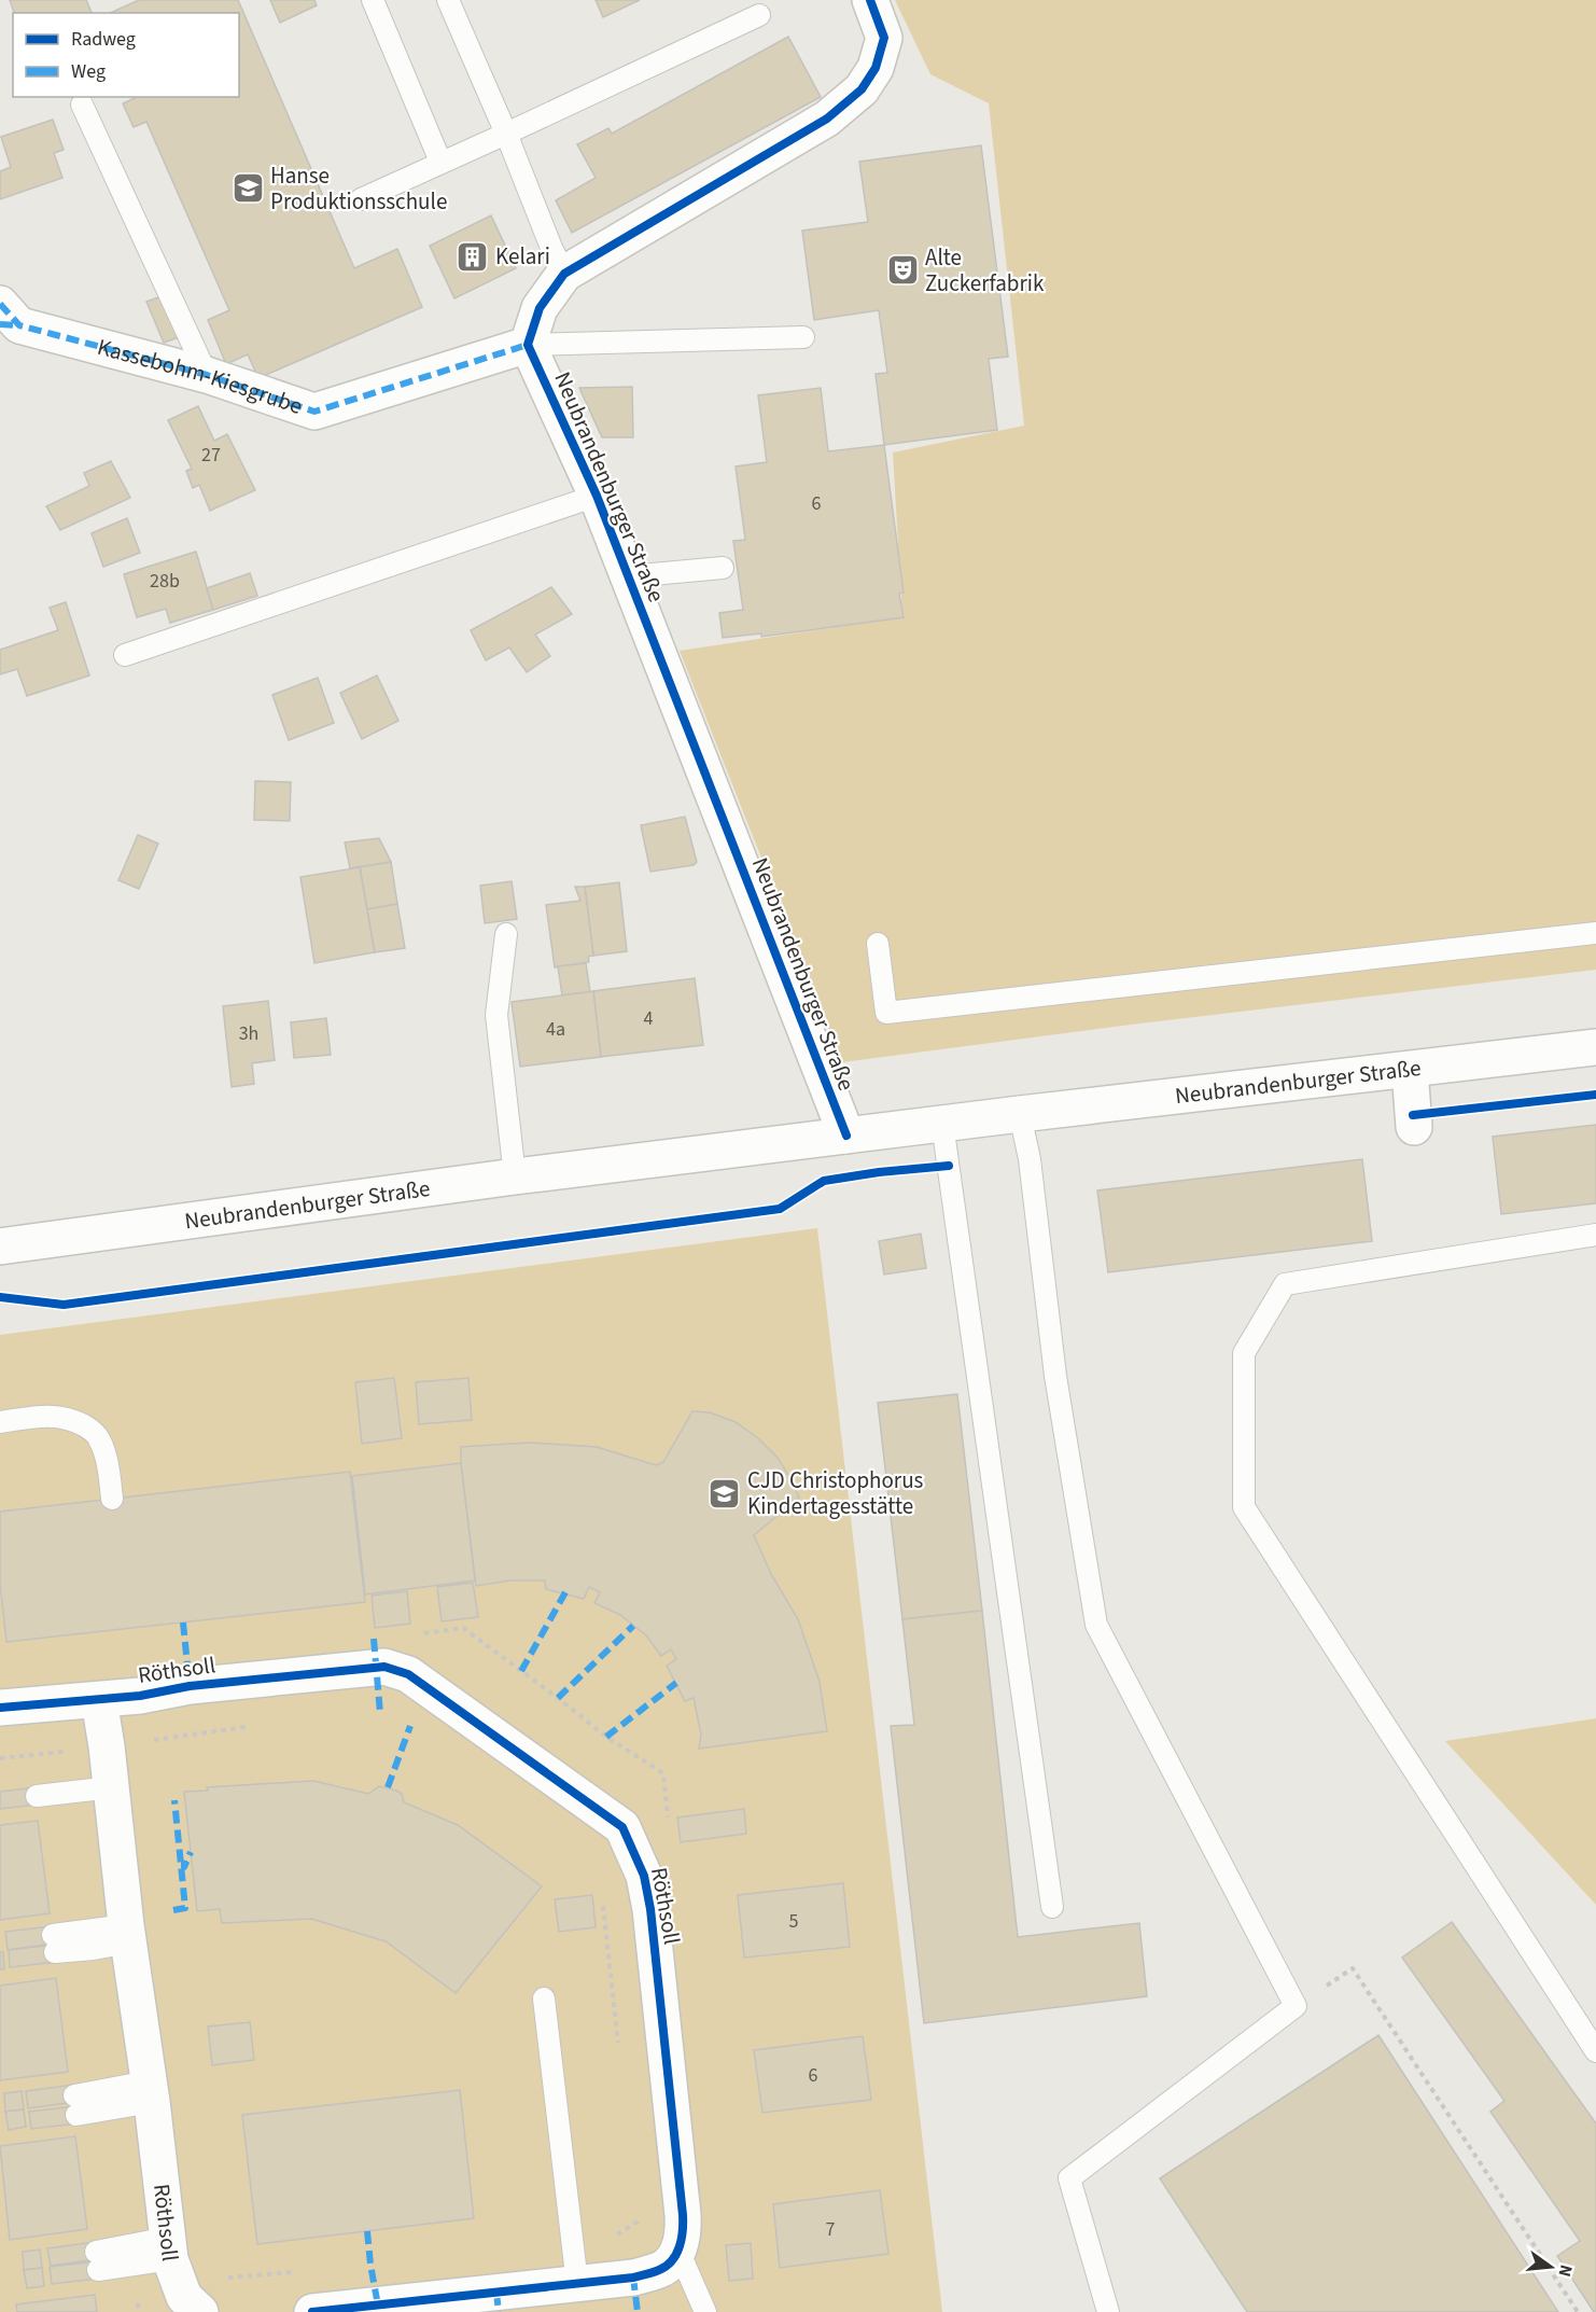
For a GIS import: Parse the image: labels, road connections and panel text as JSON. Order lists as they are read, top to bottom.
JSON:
{
  "streets": {
    "street": ["Kassebohm-Kiesgrube", "Neubrandenburger Straße", "Röthsoll"]
  },
  "crossings": [
    ["Kassebohm-Kiesgrube", "Neubrandenburger Straße"]
  ],
  "places": {
    "school or university": ["Hanse Produktionsschule", "CJD Christophorus Kindertagesstätte"],
    "building": ["Kelari"],
    "theatre": ["Alte Zuckerfabrik"]
  },
  "house_numbers": [
    "27",
    "6",
    "28b",
    "4",
    "4a",
    "3h",
    "5",
    "6",
    "7"
  ],
  "legend": ["Radweg", "Weg"],
  "north": "right"
}
